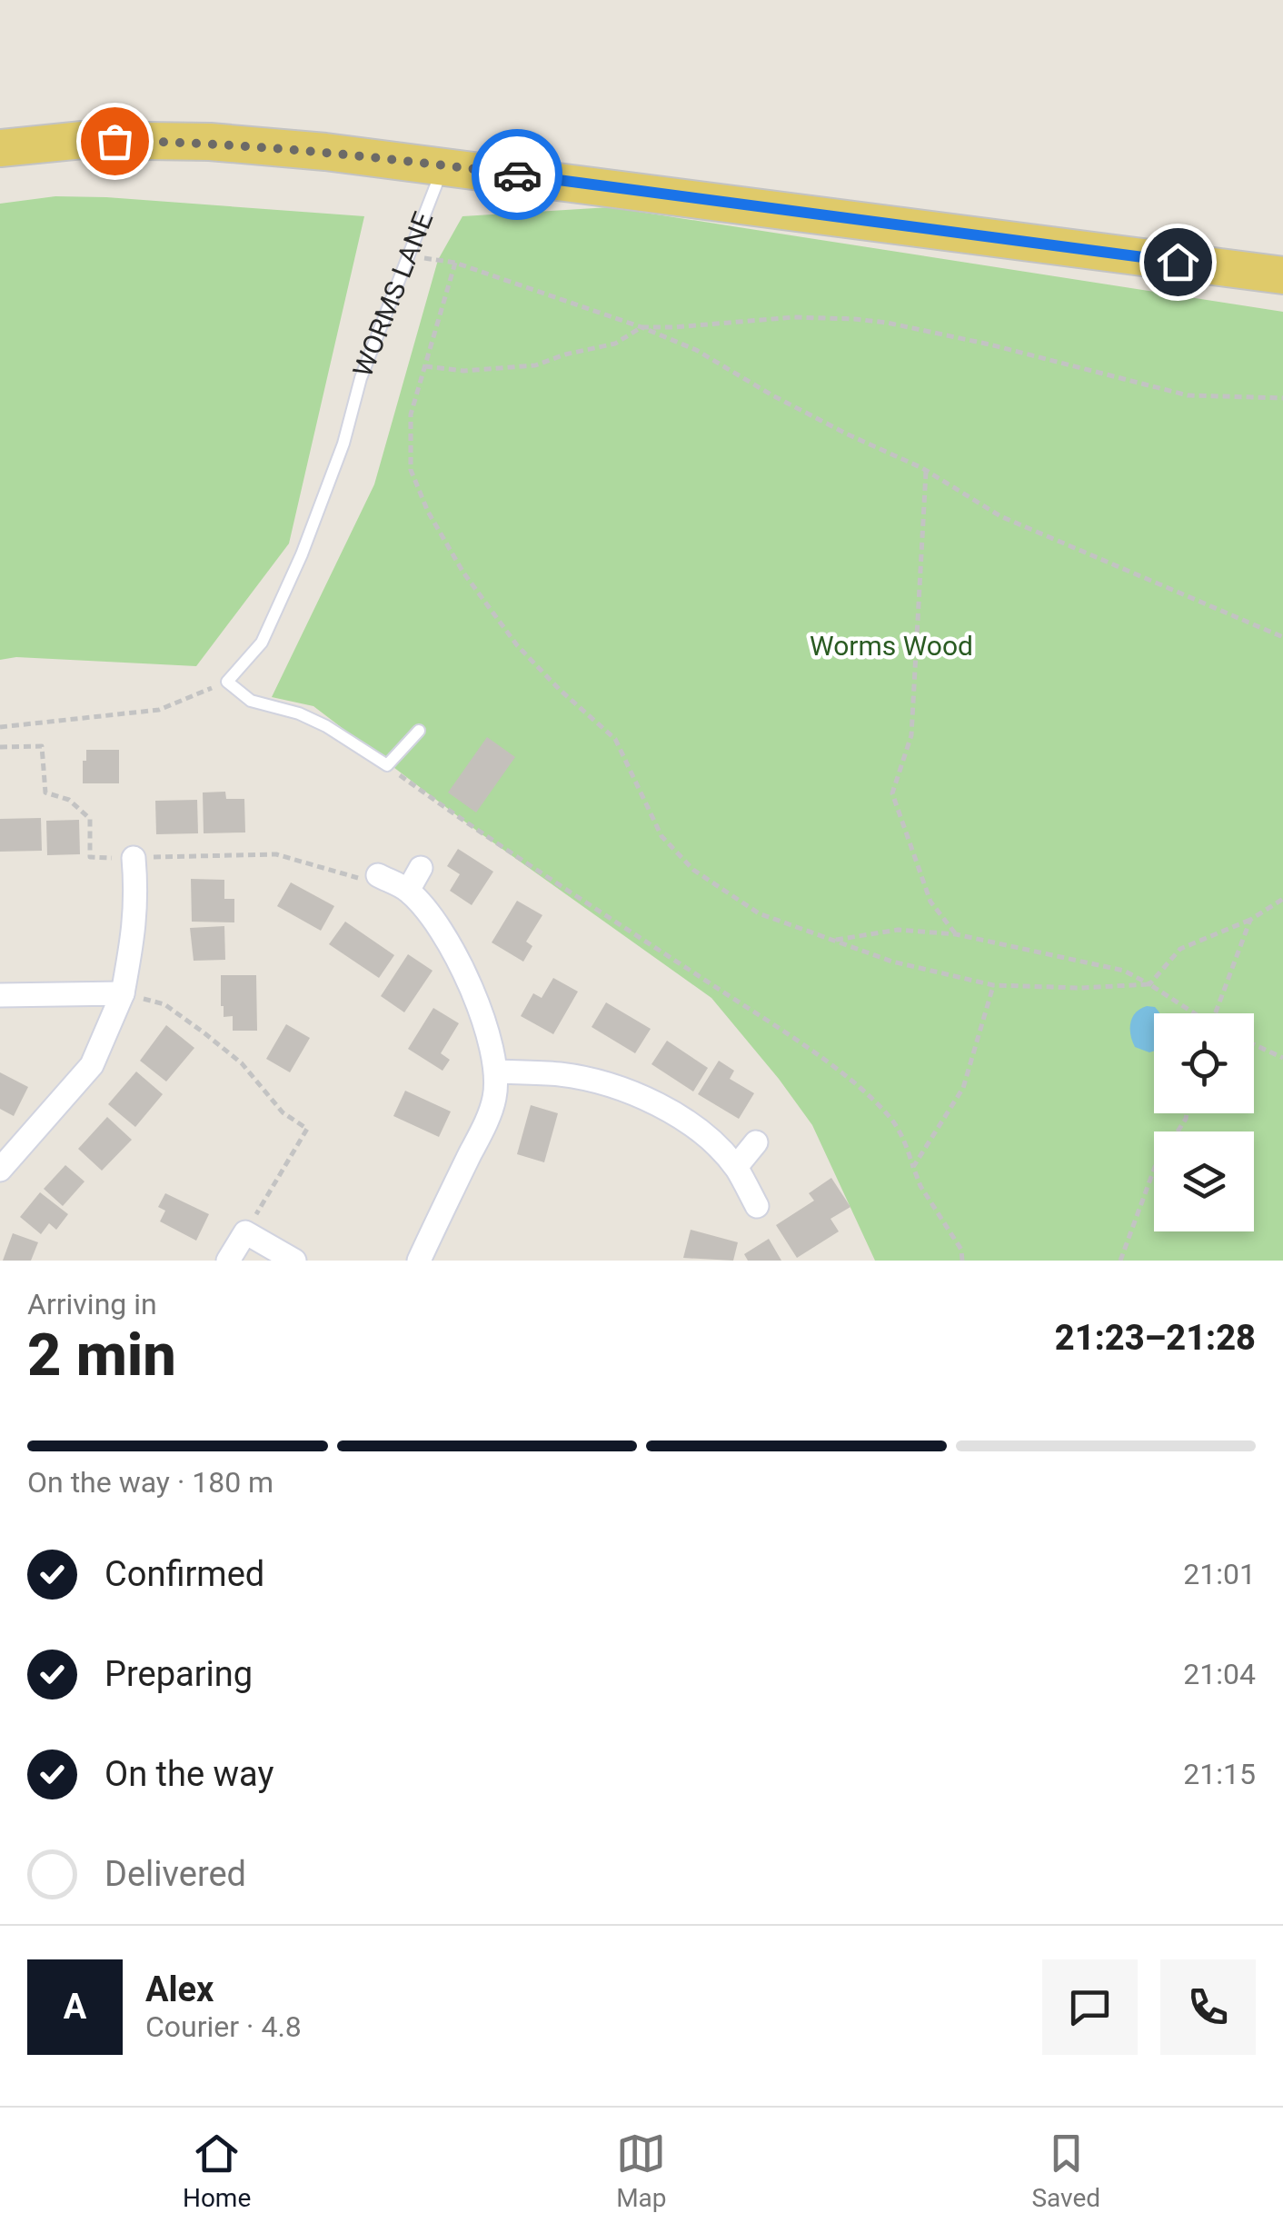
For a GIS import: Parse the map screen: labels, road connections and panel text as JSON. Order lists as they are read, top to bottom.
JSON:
{
  "streets": {
    "lane": ["WORMS LANE"]
  },
  "parks": ["Worms Wood"],
  "page": {
    "heading": ["2 min", "Arriving in", "21:23–21:28"],
    "panel": ["Alex", "Courier · 4.8"],
    "bar": "On the way · 180 m",
    "list": [
      ["Confirmed", "21:01"],
      ["Preparing", "21:04"],
      ["On the way", "21:15"],
      "Delivered"
    ],
    "round": "A",
    "tabs": ["Home", "Map", "Saved"]
  }
}
